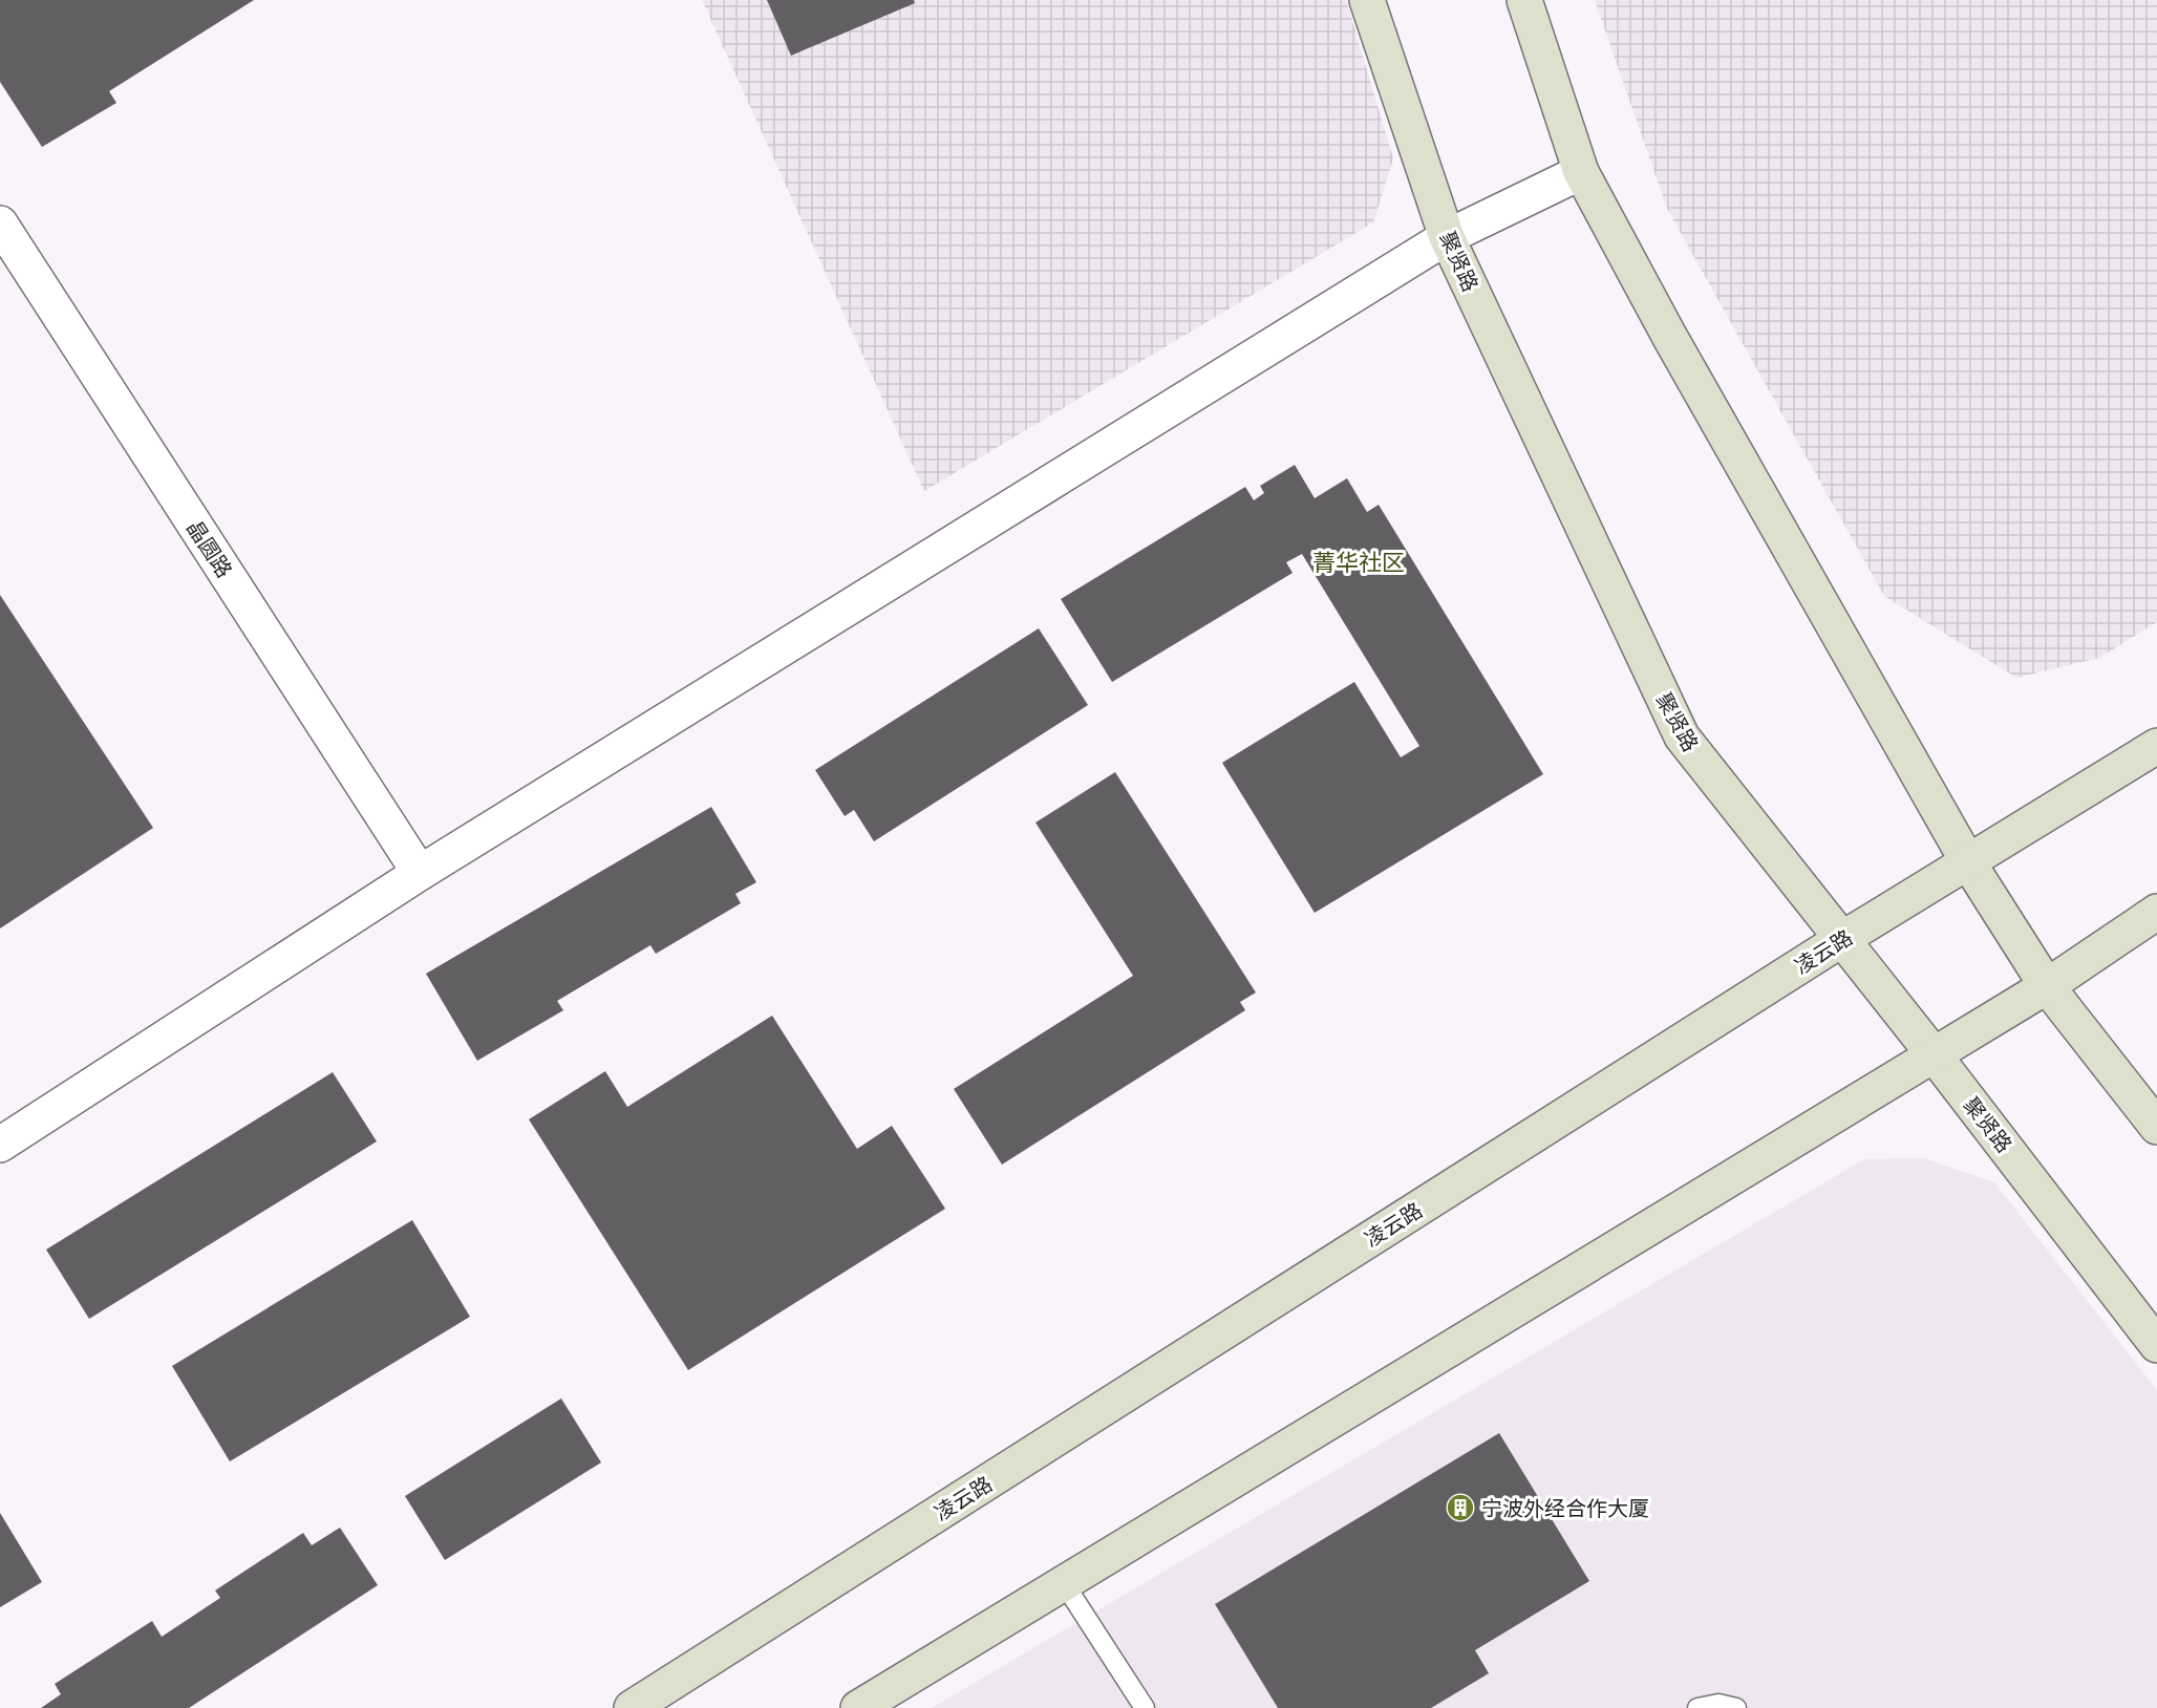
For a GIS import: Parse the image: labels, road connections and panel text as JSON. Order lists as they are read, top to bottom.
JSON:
{
  "streets": {
    "main road": ["聚贤路", "凌云路"],
    "street": ["晶圆路"]
  },
  "crossings": [
    ["聚贤路", "凌云路"]
  ],
  "districts": ["菁华社区"],
  "places": {
    "building": ["宁波外经合作大厦"]
  }
}
